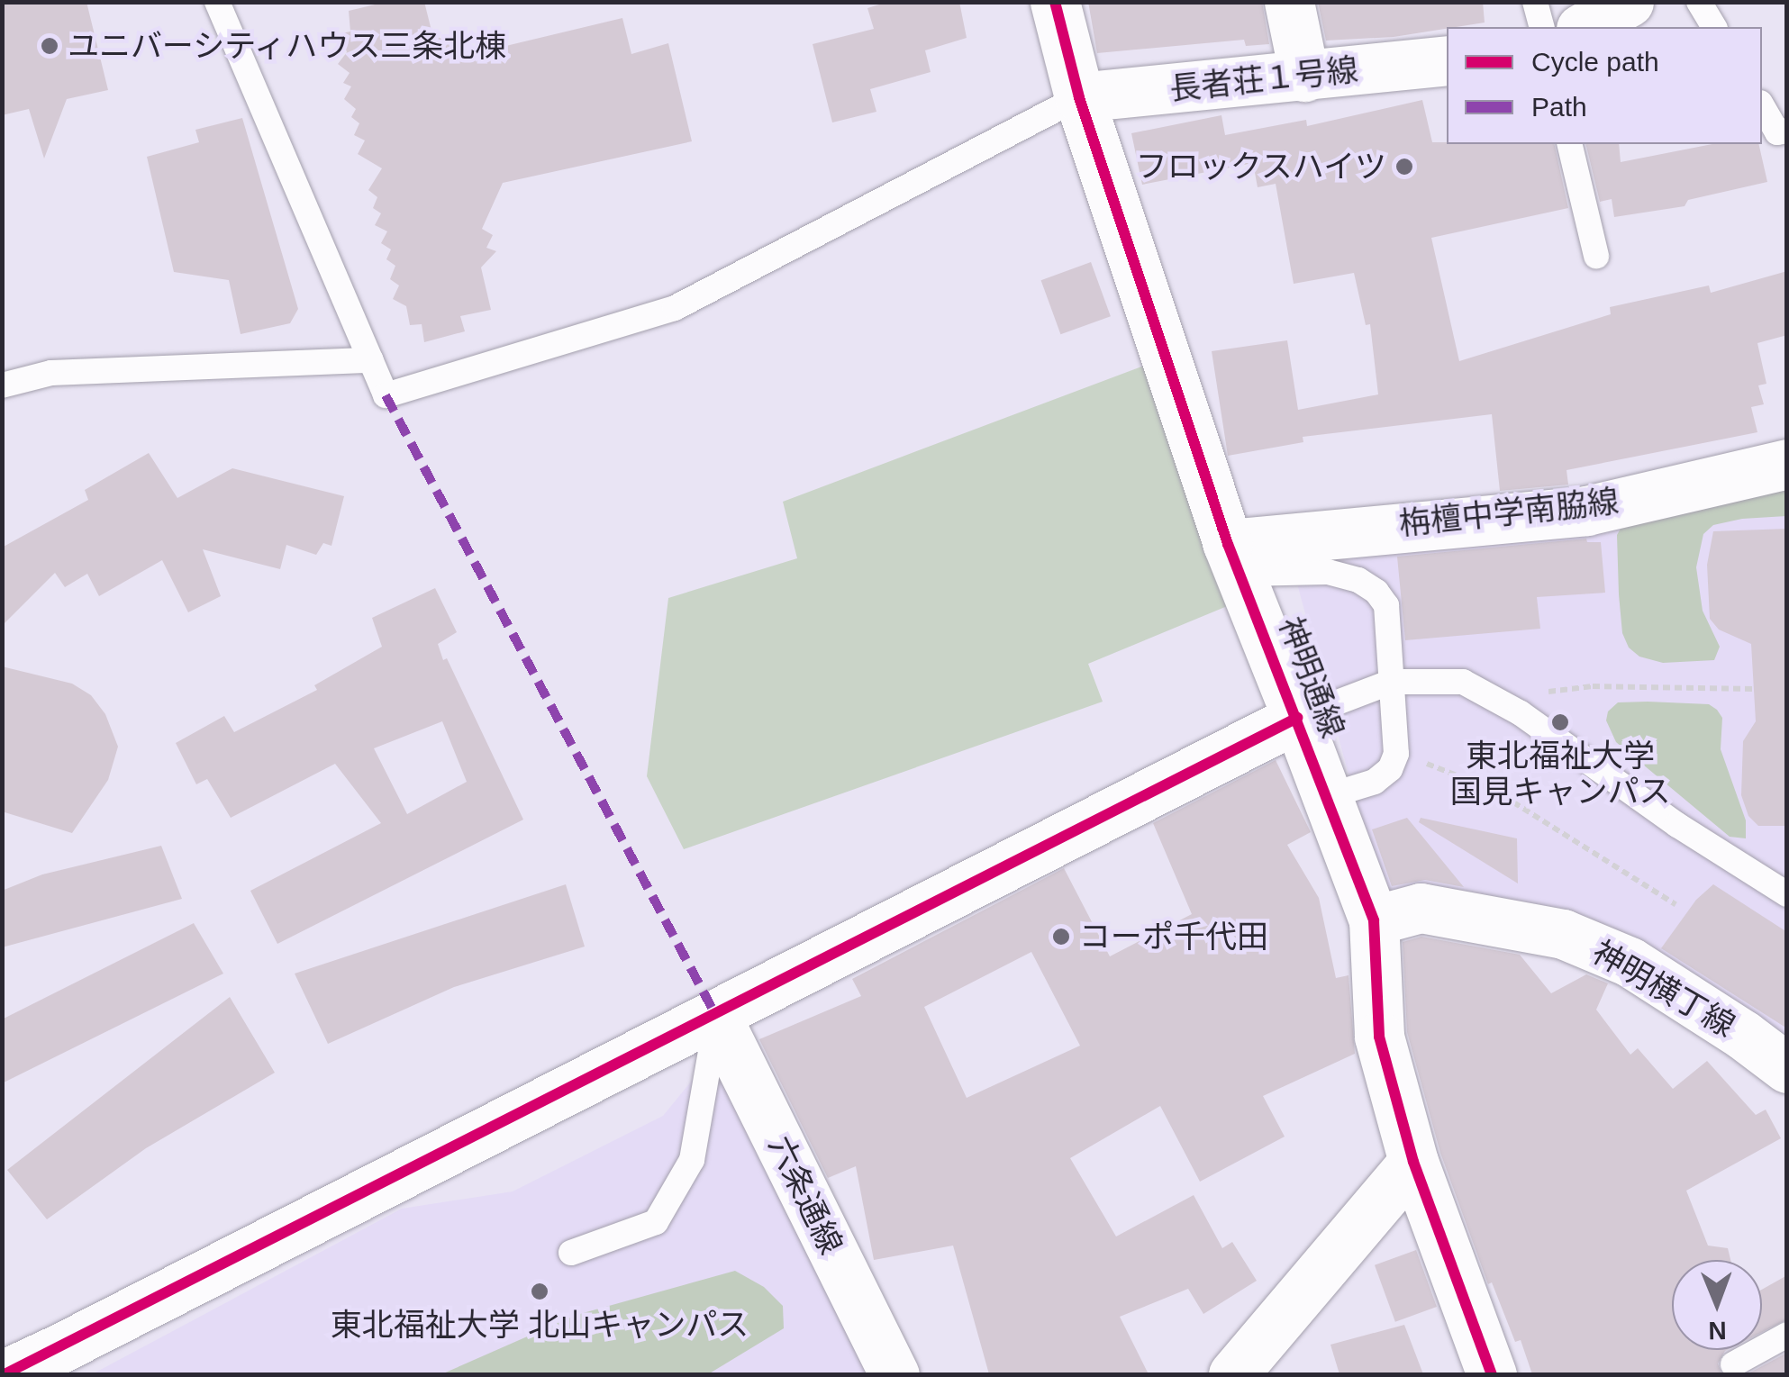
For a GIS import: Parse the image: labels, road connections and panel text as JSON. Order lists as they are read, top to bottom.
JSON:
{
  "streets": {
    "street": [
      "長者荘１号線",
      "栴檀中学南脇線",
      "神明通線",
      "神明横丁線",
      "六条通線"
    ]
  },
  "crossings": [
    ["長者荘１号線", "神明通線"],
    ["栴檀中学南脇線", "神明通線"],
    ["神明通線", "神明横丁線"]
  ],
  "places": [
    "ユニバーシティハウス三条北棟",
    "フロックスハイツ",
    "東北福祉大学 国見キャンパス",
    "コーポ千代田",
    "東北福祉大学 北山キャンパス"
  ],
  "legend": ["Cycle path", "Path"],
  "north": "bottom"
}
